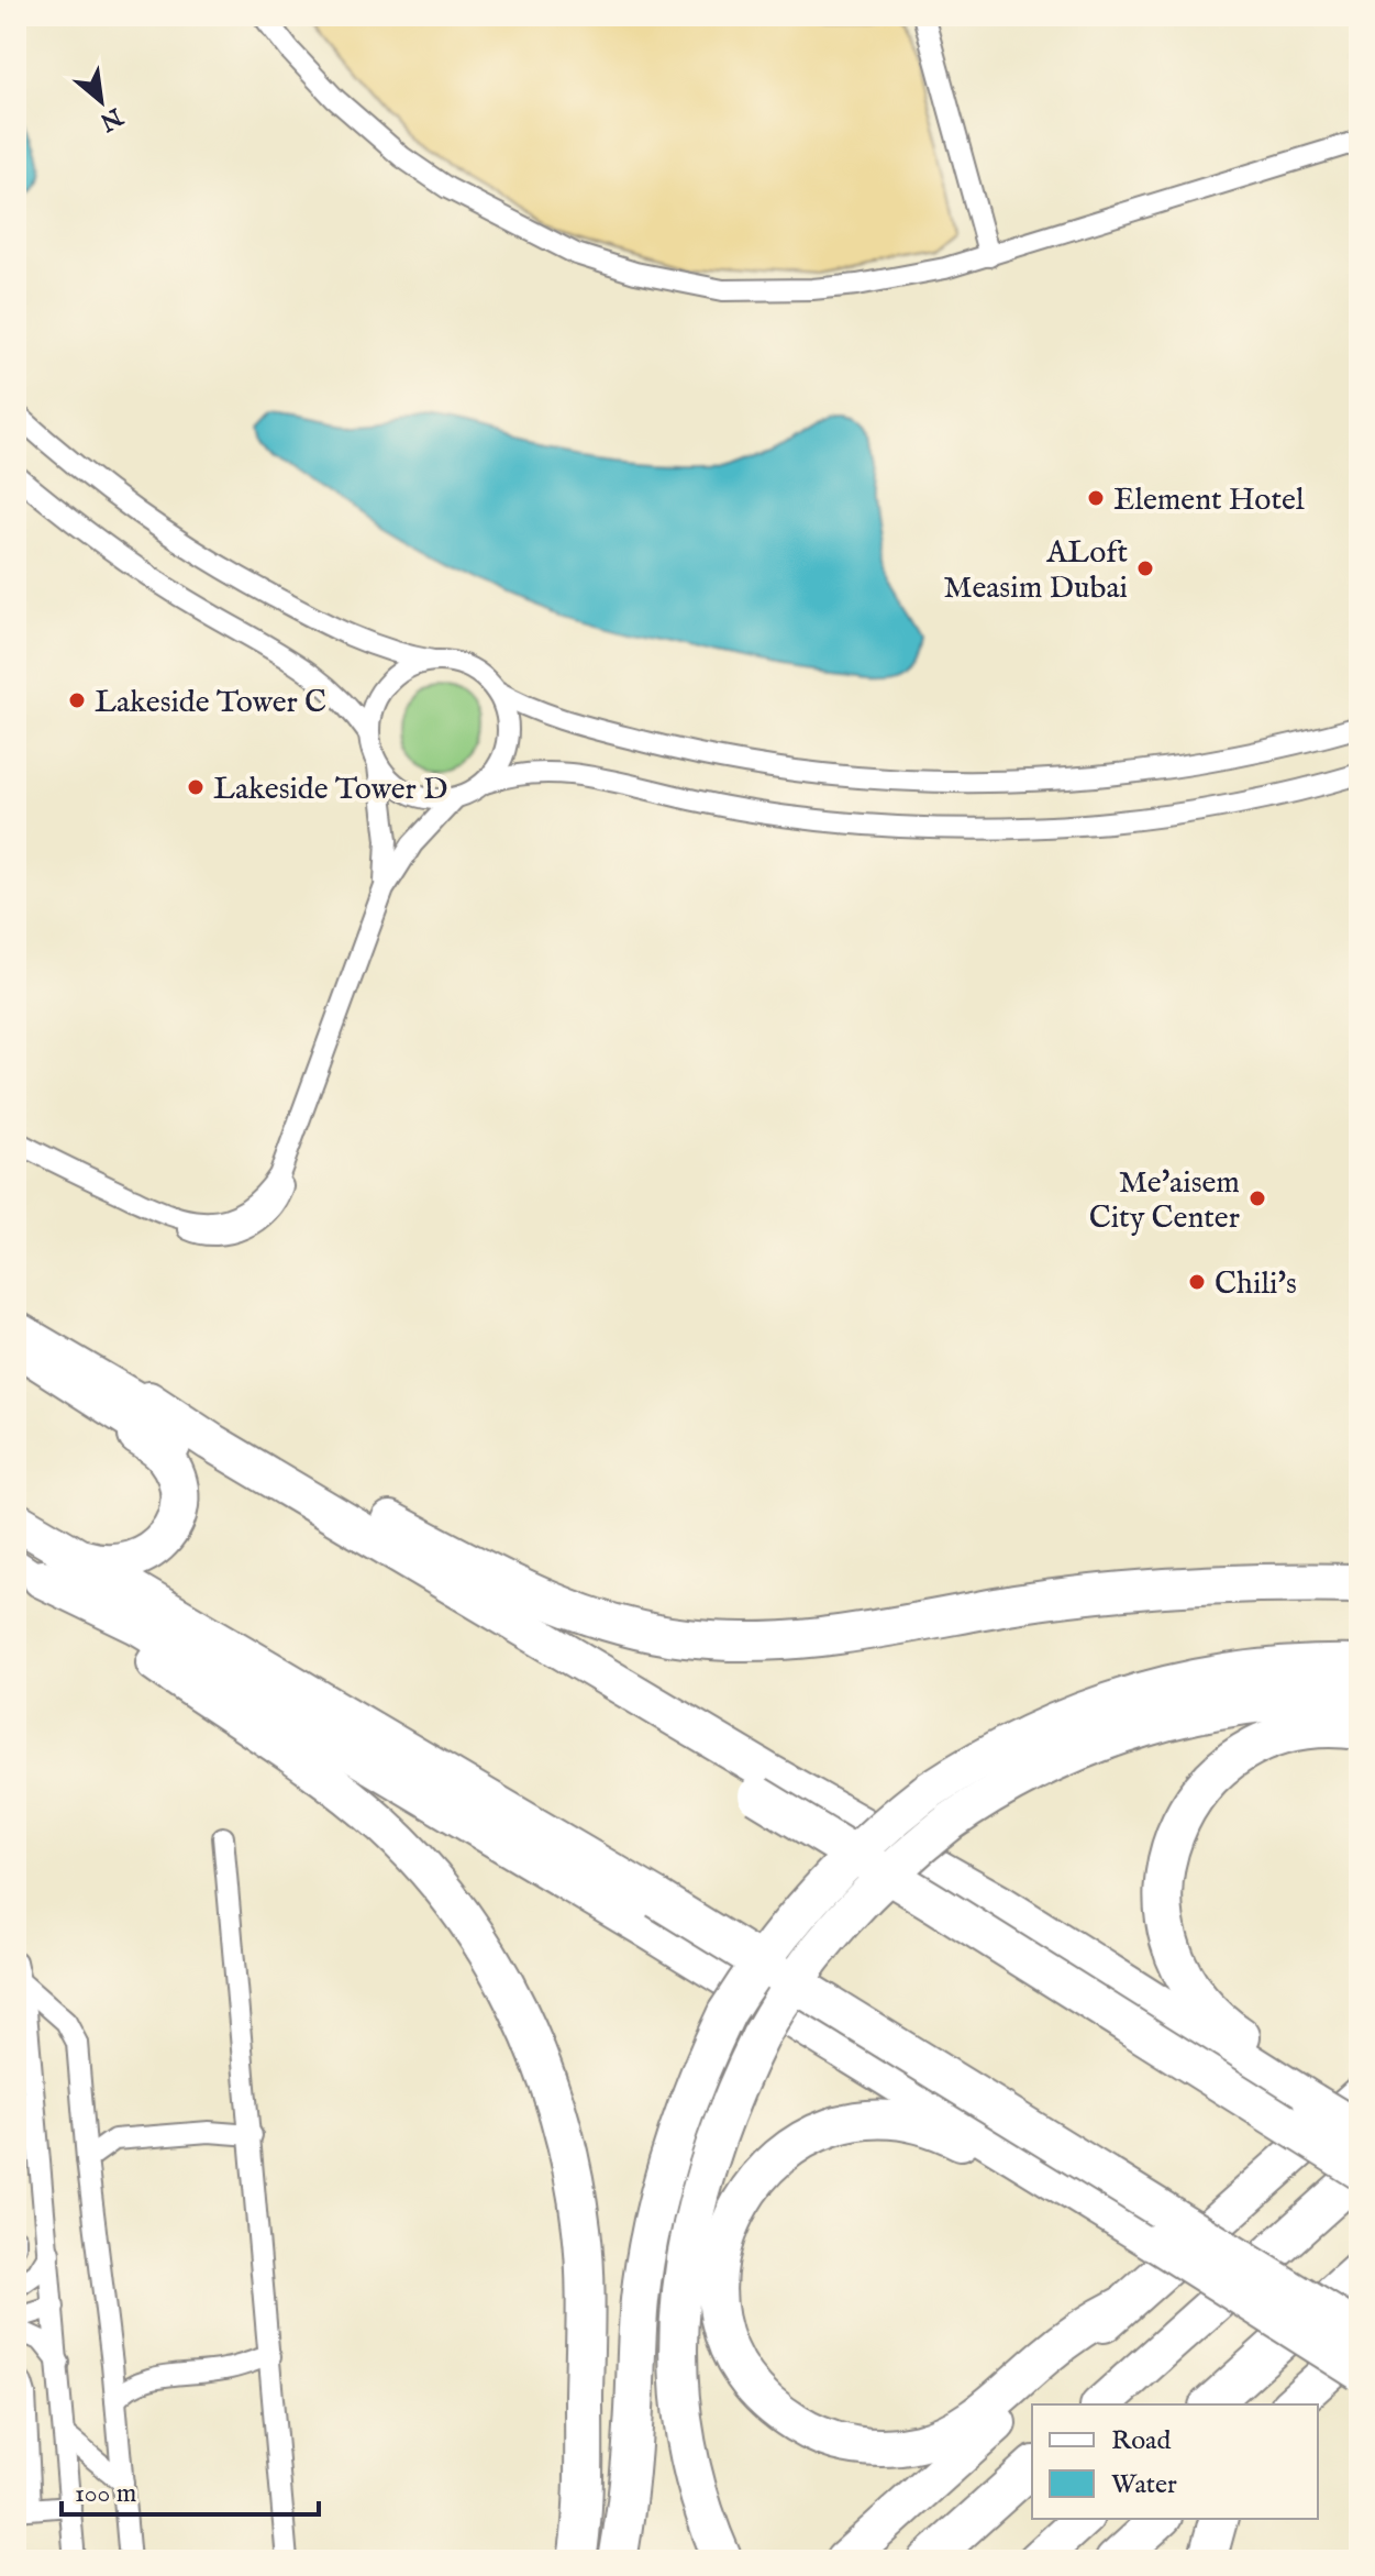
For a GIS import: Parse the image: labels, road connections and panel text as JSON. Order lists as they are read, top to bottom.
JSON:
{
  "places": [
    "Element Hotel",
    "ALoft Measim Dubai",
    "Lakeside Tower C",
    "Lakeside Tower D",
    "Me'aisem City Center",
    "Chili's"
  ],
  "legend": ["Road", "Water"],
  "scale_bar": "100 m",
  "north": "bottom right"
}
